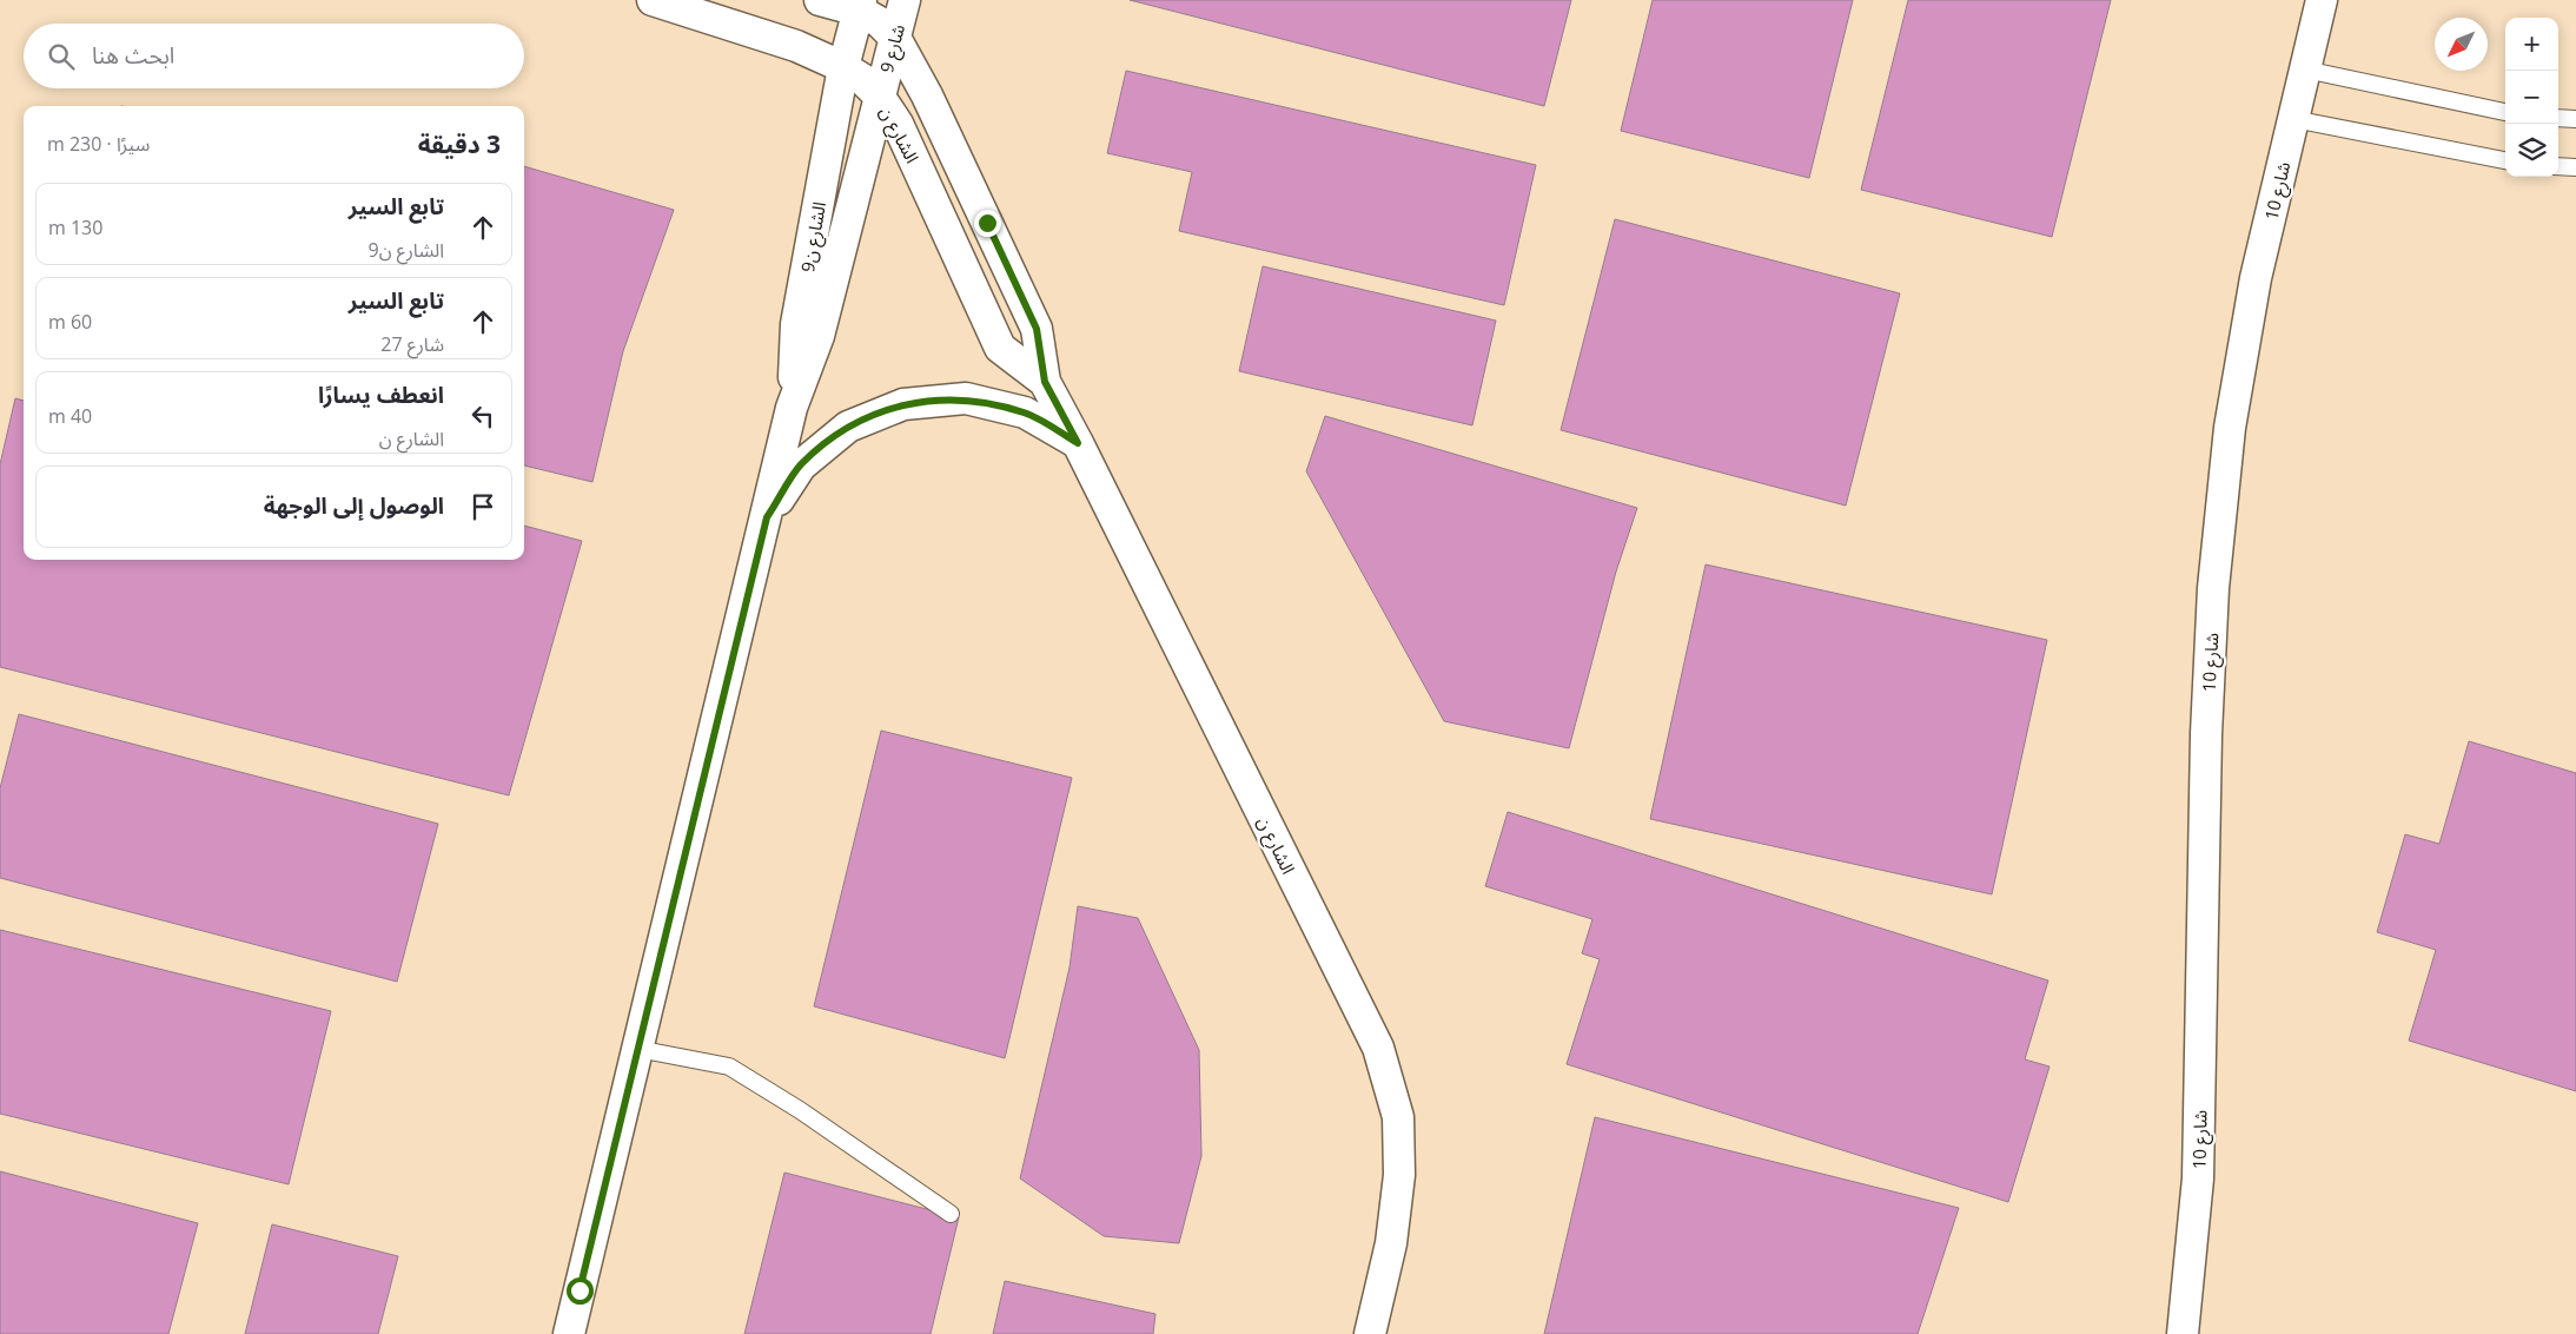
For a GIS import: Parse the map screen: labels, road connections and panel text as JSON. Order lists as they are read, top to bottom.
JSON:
{
  "streets": {
    "street": [
      "شارع 9",
      "الشارع ن",
      "شارع 10",
      "الشارع ن9"
    ]
  },
  "crossings": [
    ["شارع 9", "الشارع ن"],
    ["شارع 9", "الشارع ن9"],
    ["الشارع ن", "الشارع ن9"]
  ],
  "north": "bottom left",
  "page": {
    "map_buttons": ["+", "−"],
    "search": "ابحث هنا",
    "heading": ["3 دقيقة", "سيرًا · 230 m"],
    "list": [
      ["تابع السير", "الشارع ن9", "130 m"],
      ["تابع السير", "شارع 27", "60 m"],
      ["انعطف يسارًا", "الشارع ن", "40 m"],
      "الوصول إلى الوجهة"
    ]
  }
}
